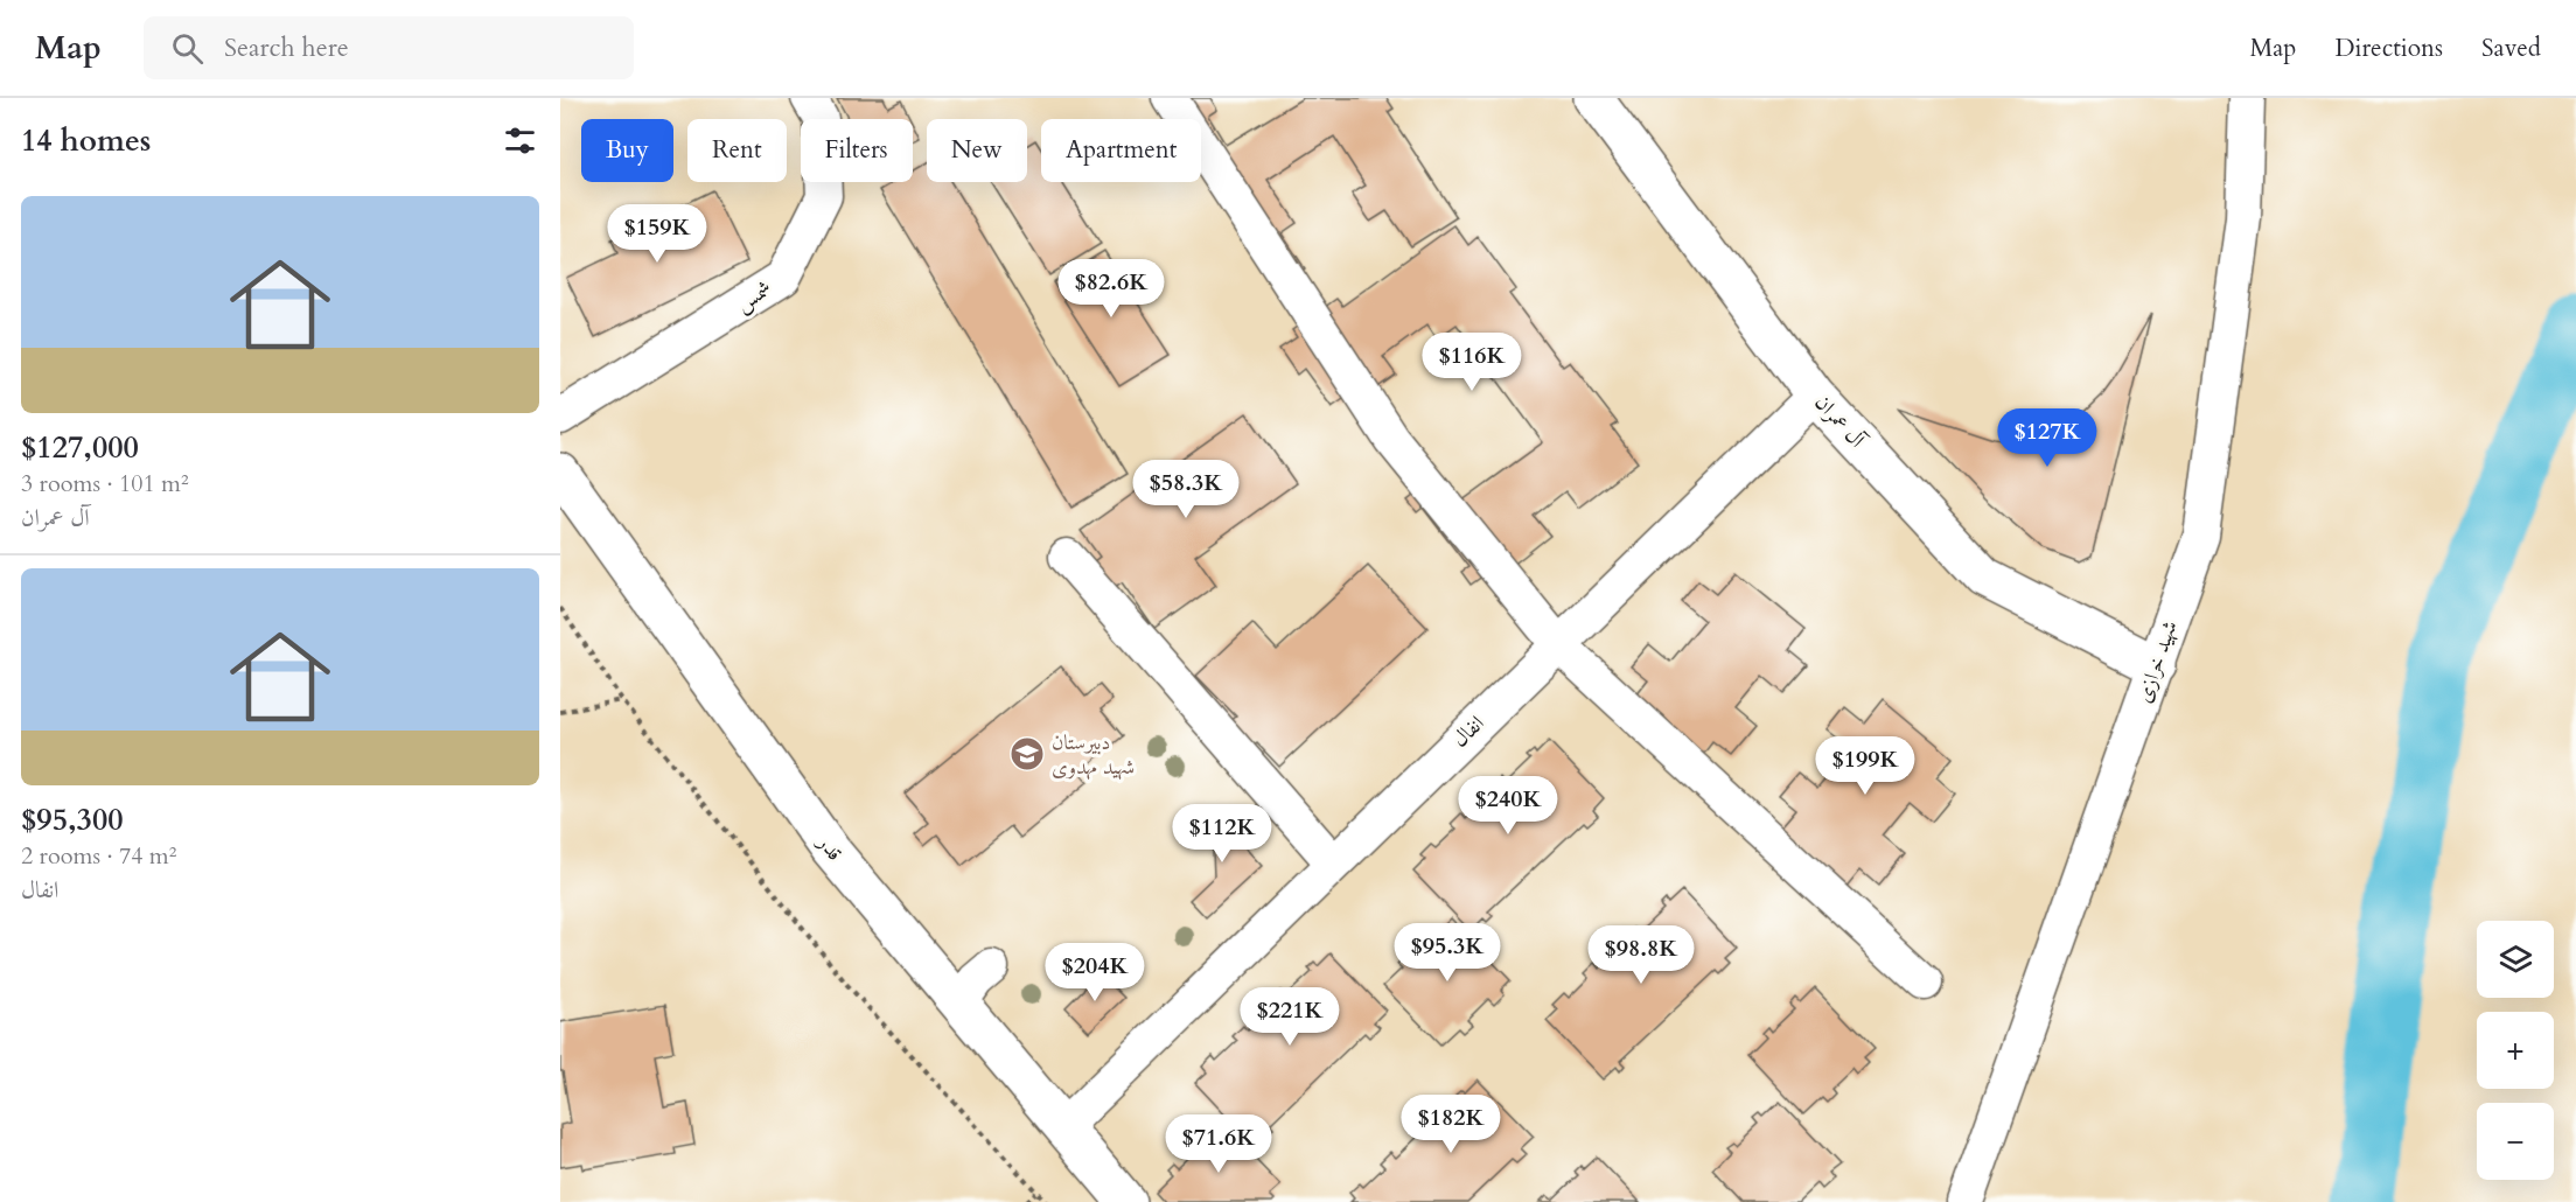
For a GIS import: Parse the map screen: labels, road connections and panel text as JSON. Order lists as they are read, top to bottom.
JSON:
{
  "streets": {
    "street": [
      "شمس",
      "آل عمران",
      "شهید خرازی",
      "انفال",
      "قدر"
    ]
  },
  "crossings": [
    ["آل عمران", "شهید خرازی"],
    ["آل عمران", "انفال"],
    ["انفال", "قدر"]
  ],
  "places": {
    "school or university": ["دبیرستان شهید مهدوی"]
  },
  "page": {
    "header": "Map",
    "search": "Search here",
    "nav": ["Map", "Directions", "Saved"],
    "heading": "14 homes",
    "chip": [
      "Buy",
      "Rent",
      "Filters",
      "New",
      "Apartment"
    ],
    "list": [
      {
        "name": "$127,000",
        "note": "3 rooms · 101 m² · آل عمران"
      },
      {
        "name": "$95,300",
        "note": "2 rooms · 74 m² · انفال"
      }
    ],
    "price": [
      "$159K",
      "$82.6K",
      "$116K",
      "$127K",
      "$58.3K",
      "$199K",
      "$240K",
      "$112K",
      "$95.3K",
      "$98.8K",
      "$204K",
      "$221K",
      "$182K",
      "$71.6K"
    ],
    "map_buttons": ["+", "−"]
  }
}
